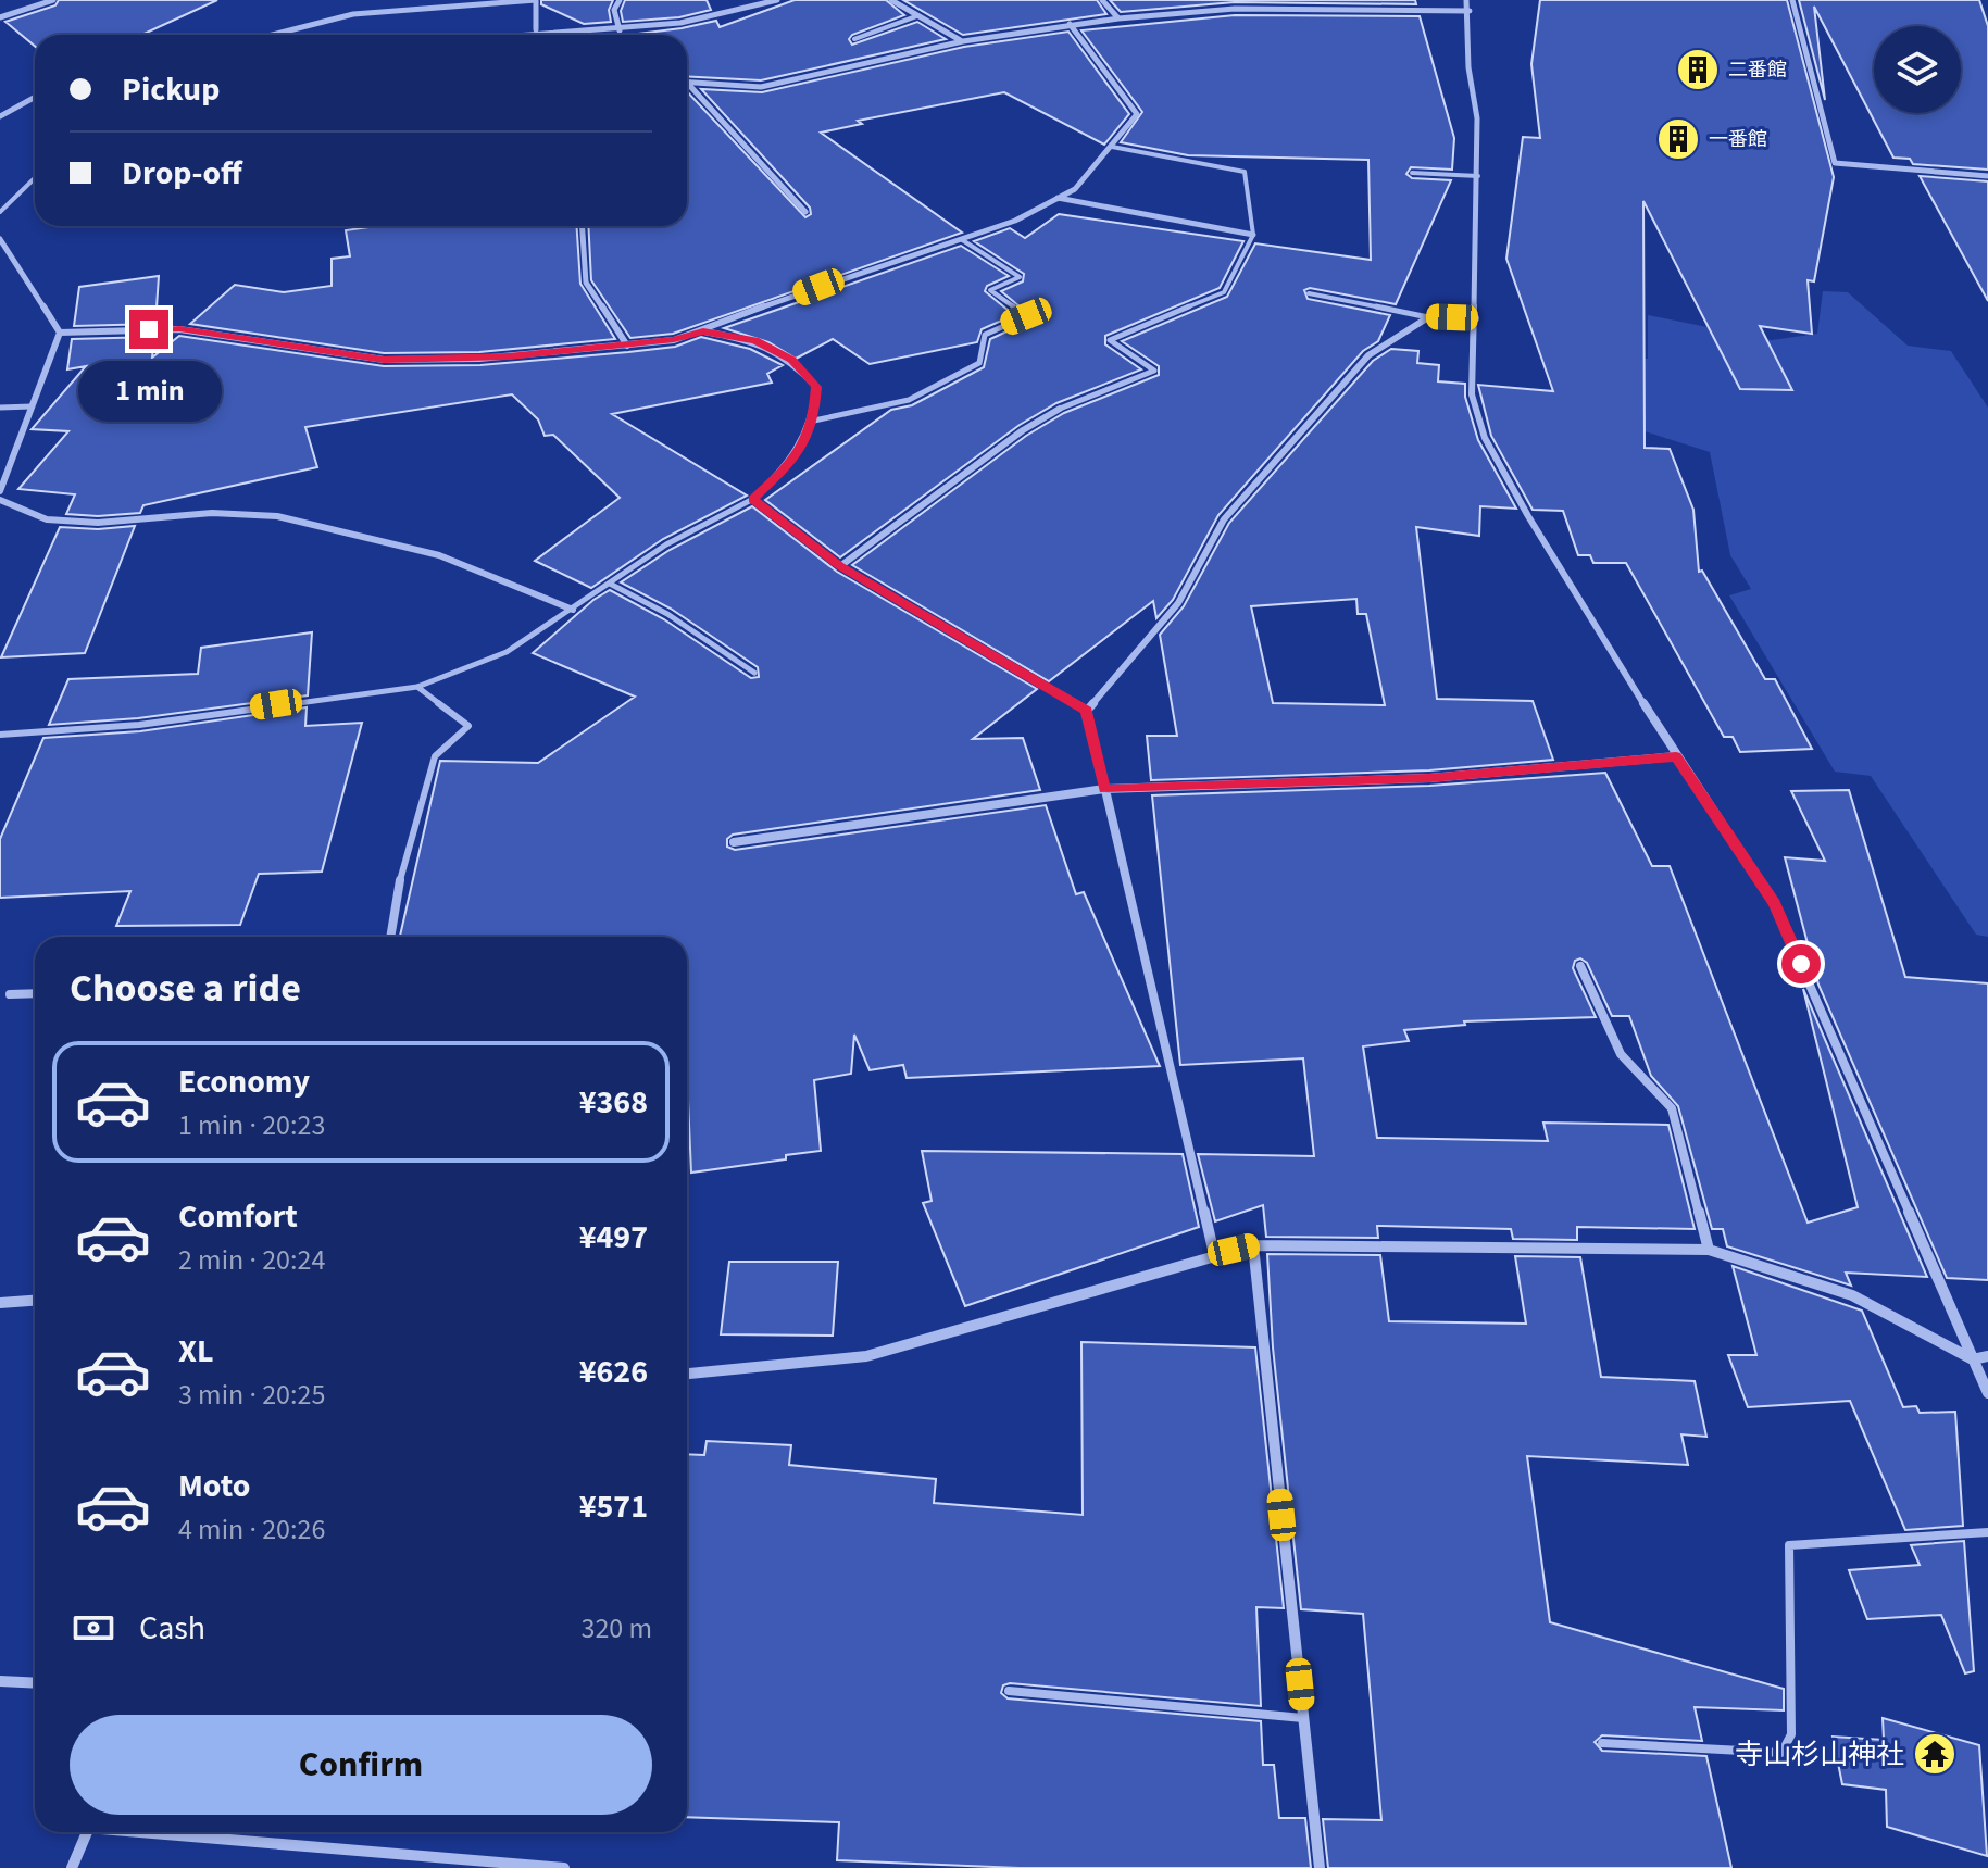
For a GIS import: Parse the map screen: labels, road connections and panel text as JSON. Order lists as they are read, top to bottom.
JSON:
{
  "places": {
    "building": ["二番館", "一番館"],
    "temple": ["寺山杉山神社"]
  },
  "page": {
    "banner": ["Pickup", "Drop-off"],
    "bubble": "1 min",
    "heading": "Choose a ride",
    "list": [
      {
        "name": "Economy",
        "note": "1 min · 20:23",
        "value": "¥368"
      },
      {
        "name": "Comfort",
        "note": "2 min · 20:24",
        "value": "¥497"
      },
      {
        "name": "XL",
        "note": "3 min · 20:25",
        "value": "¥626"
      },
      {
        "name": "Moto",
        "note": "4 min · 20:26",
        "value": "¥571"
      }
    ],
    "pay": ["Cash", "320 m"],
    "buttons": "Confirm"
  }
}
